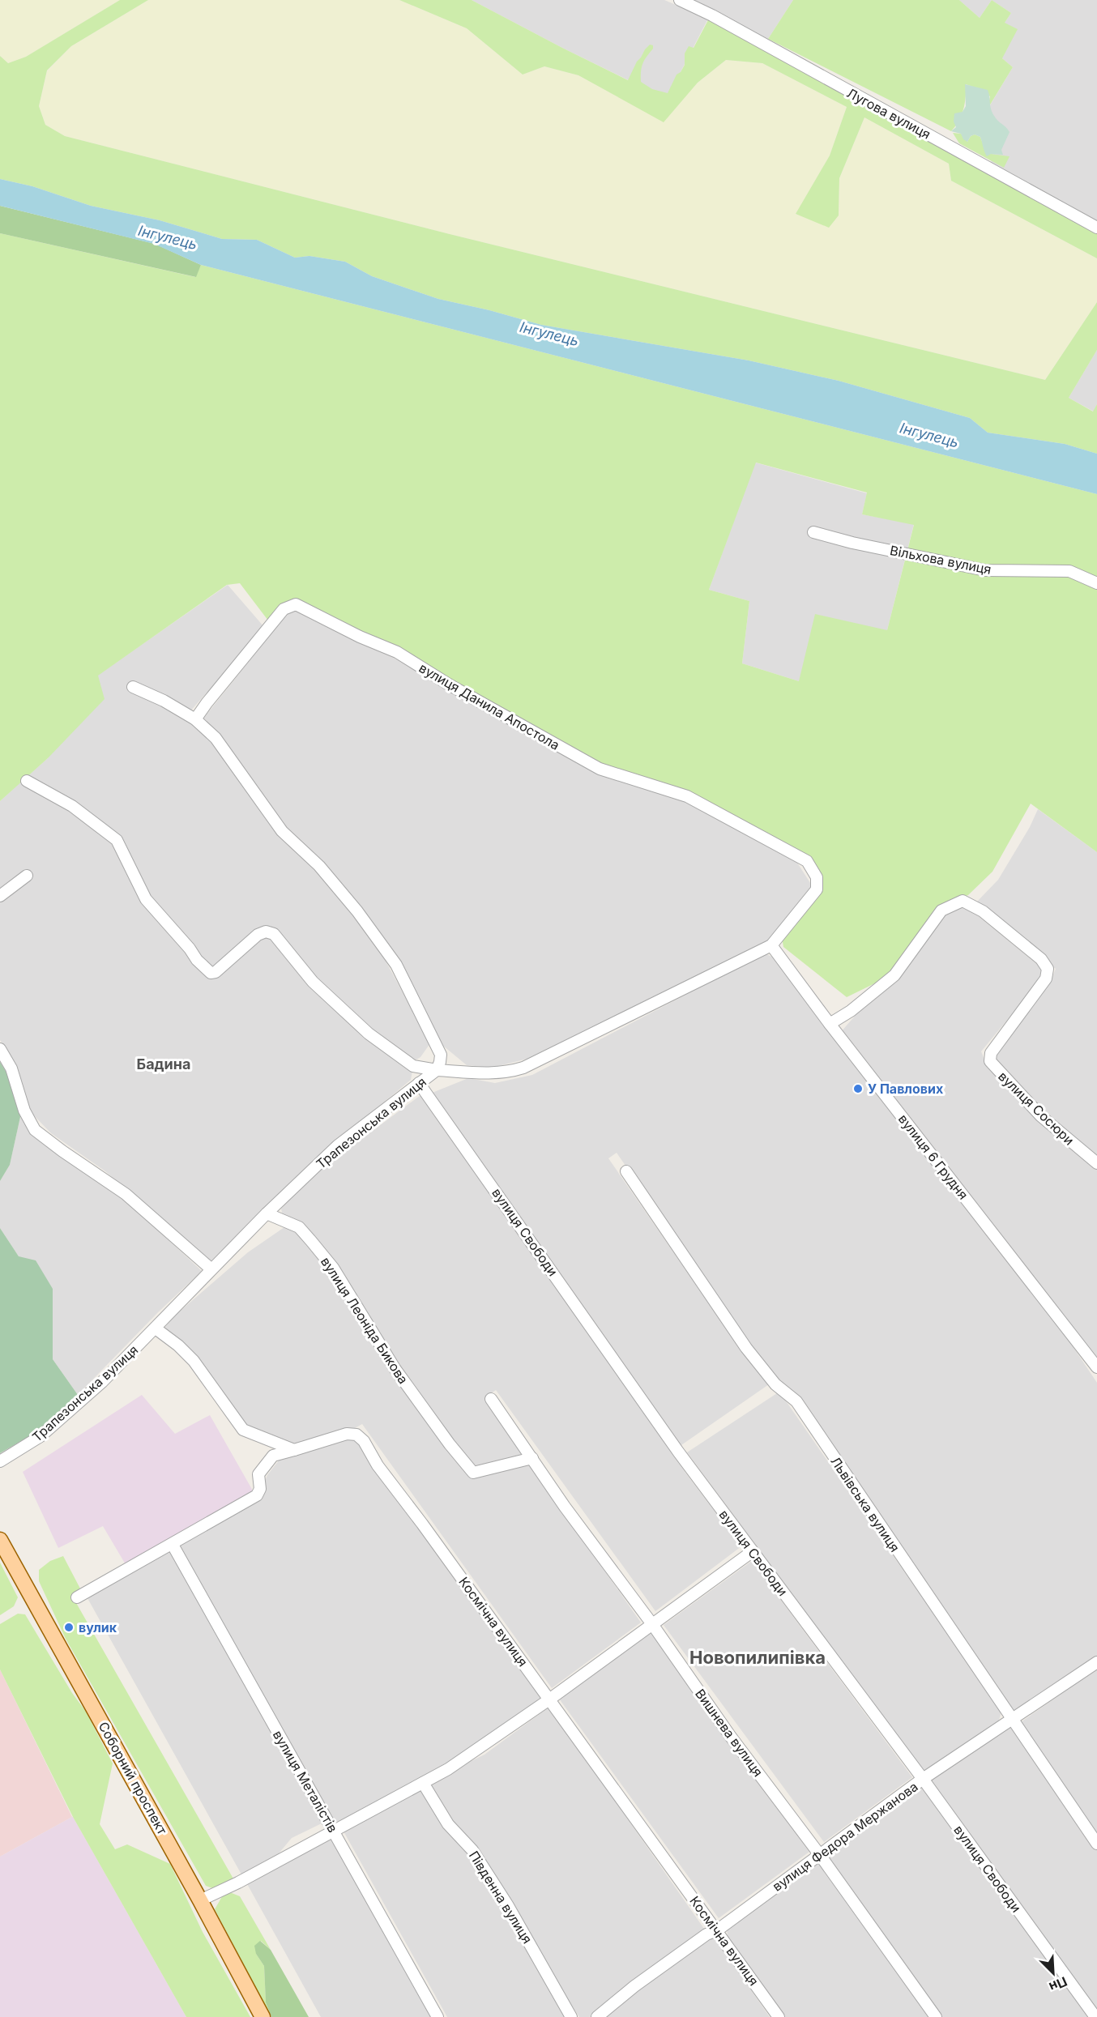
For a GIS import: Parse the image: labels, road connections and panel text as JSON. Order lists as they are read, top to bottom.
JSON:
{
  "streets": {
    "main road": ["Соборний проспект"],
    "street": [
      "Лугова вулиця",
      "Вільхова вулиця",
      "вулиця Данила Апостола",
      "вулиця Сосюри",
      "Трапезонська вулиця",
      "вулиця 6 Грудня",
      "вулиця Свободи",
      "вулиця Леоніда Бикова",
      "Львівська вулиця",
      "Космічна вулиця",
      "Вишнева вулиця",
      "вулиця Металістів",
      "вулиця Федора Мержанова",
      "Південна вулиця"
    ]
  },
  "crossings": [
    ["вулиця Данила Апостола", "Трапезонська вулиця"],
    ["вулиця Сосюри", "вулиця 6 Грудня"],
    ["Трапезонська вулиця", "вулиця 6 Грудня"],
    ["Трапезонська вулиця", "вулиця Свободи"],
    ["Трапезонська вулиця", "вулиця Леоніда Бикова"],
    ["вулиця Свободи", "вулиця Федора Мержанова"],
    ["вулиця Леоніда Бикова", "Вишнева вулиця"],
    ["Львівська вулиця", "вулиця Федора Мержанова"],
    ["Космічна вулиця", "вулиця Федора Мержанова"],
    ["Вишнева вулиця", "вулиця Федора Мержанова"]
  ],
  "districts": ["Бадина", "Новопилипівка"],
  "water": ["Інгулець"],
  "places": ["У Павлових", "вулик"],
  "north": "bottom right"
}
